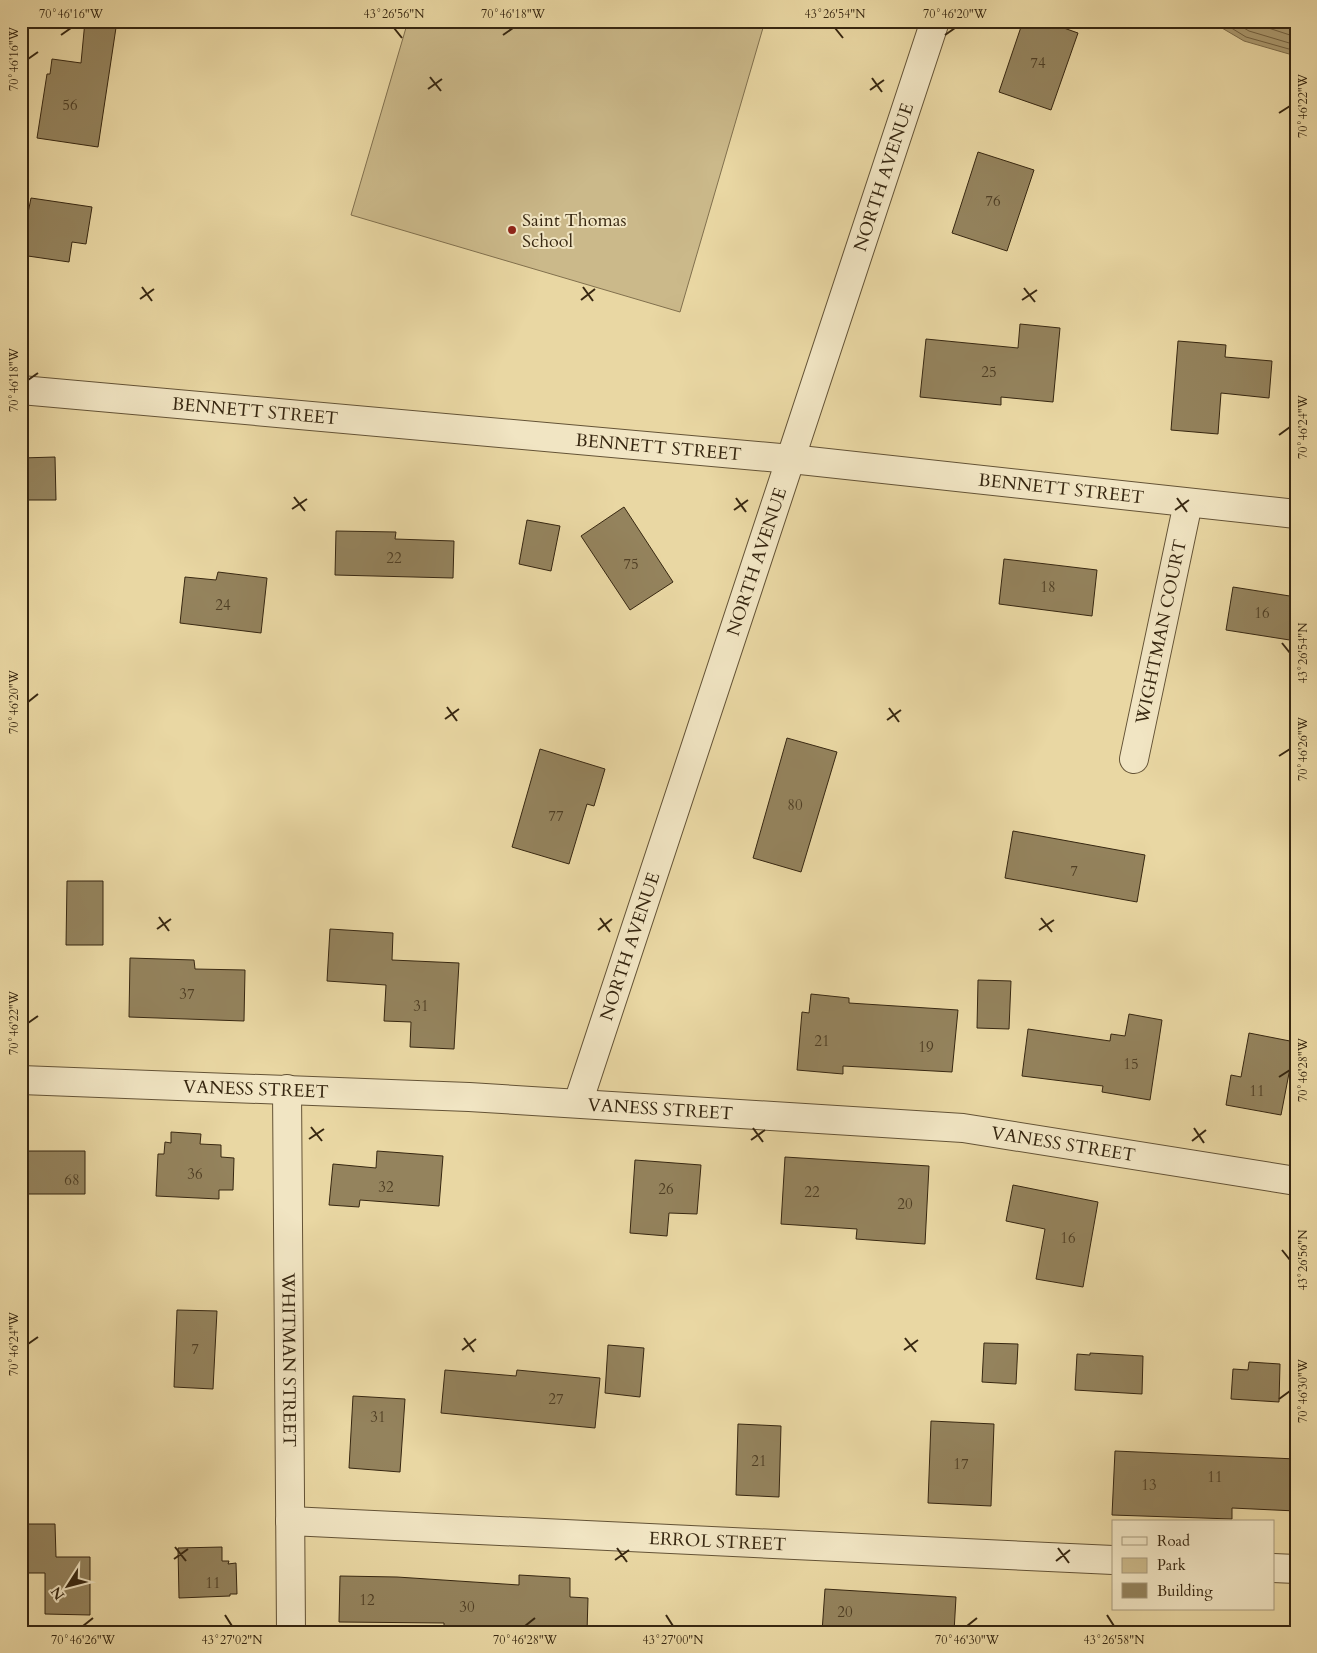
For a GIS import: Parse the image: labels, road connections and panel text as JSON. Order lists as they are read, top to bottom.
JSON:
{
  "streets": {
    "street": [
      "NORTH AVENUE",
      "BENNETT STREET",
      "WIGHTMAN COURT",
      "VANESS STREET",
      "WHITMAN STREET",
      "ERROL STREET"
    ]
  },
  "crossings": [
    ["NORTH AVENUE", "BENNETT STREET"],
    ["NORTH AVENUE", "VANESS STREET"],
    ["BENNETT STREET", "WIGHTMAN COURT"],
    ["VANESS STREET", "WHITMAN STREET"],
    ["WHITMAN STREET", "ERROL STREET"]
  ],
  "places": ["Saint Thomas School"],
  "house_numbers": [
    "74",
    "56",
    "76",
    "25",
    "22",
    "75",
    "18",
    "24",
    "16",
    "80",
    "77",
    "7",
    "37",
    "31",
    "21",
    "19",
    "15",
    "11",
    "36",
    "68",
    "32",
    "26",
    "22",
    "20",
    "16",
    "7",
    "27",
    "31",
    "21",
    "17",
    "11",
    "13",
    "11",
    "12",
    "30",
    "20"
  ],
  "legend": ["Road", "Park", "Building"],
  "north": "bottom left",
  "coordinates": [
    "70°46'16\"W",
    "43°26'56\"N",
    "70°46'18\"W",
    "43°26'54\"N",
    "70°46'20\"W",
    "70°46'22\"W",
    "70°46'24\"W",
    "70°46'26\"W",
    "70°46'28\"W",
    "70°46'30\"W",
    "43°27'02\"N",
    "43°27'00\"N",
    "43°26'58\"N"
  ]
}
